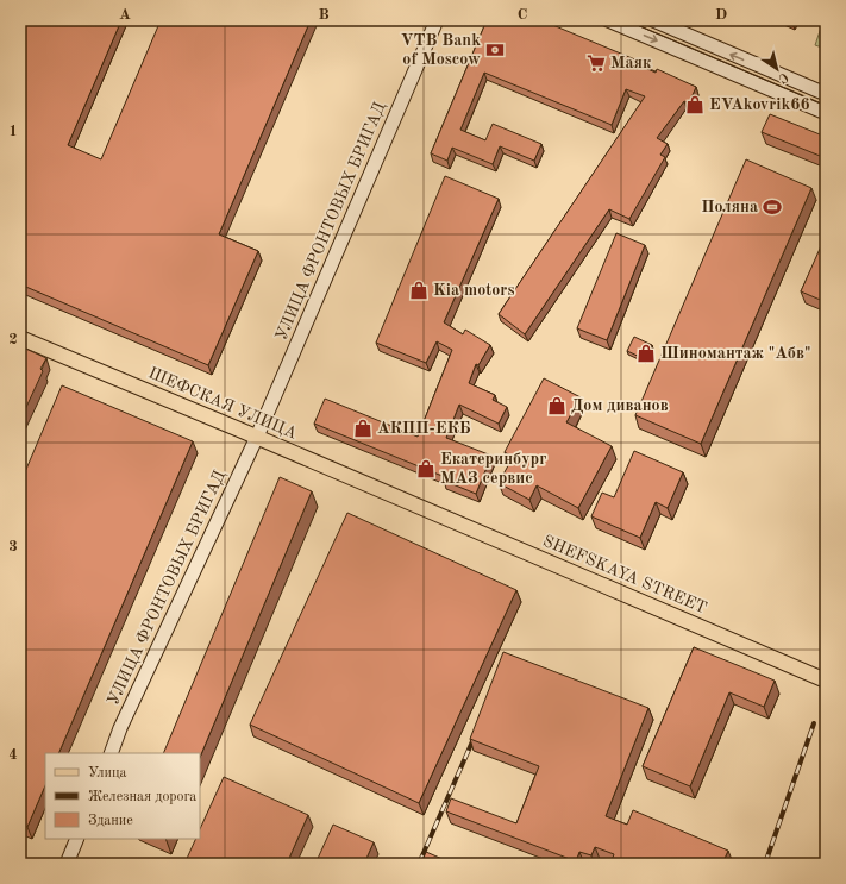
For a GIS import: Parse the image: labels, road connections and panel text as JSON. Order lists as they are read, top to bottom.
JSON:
{
  "streets": {
    "main road": ["УЛИЦА ФРОНТОВЫХ БРИГАД", "ШЕФСКАЯ УЛИЦА"]
  },
  "crossings": [
    ["УЛИЦА ФРОНТОВЫХ БРИГАД", "ШЕФСКАЯ УЛИЦА"]
  ],
  "places": {
    "bank": ["VTB Bank of Moscow"],
    "supermarket": ["Маяк"],
    "shop": [
      "EVAkovrik66",
      "Kia motors",
      "Шиномантаж \"Абв\"",
      "Дом диванов",
      "АКПП-ЕКБ",
      "Екатеринбург МАЗ сервис"
    ],
    "sports": ["Поляна"]
  },
  "legend": ["Улица", "Железная дорога", "Здание"],
  "north": "bottom right",
  "grid": {
    "columns": [
      "A",
      "B",
      "C",
      "D"
    ],
    "rows": [
      "1",
      "2",
      "3",
      "4"
    ]
  }
}
